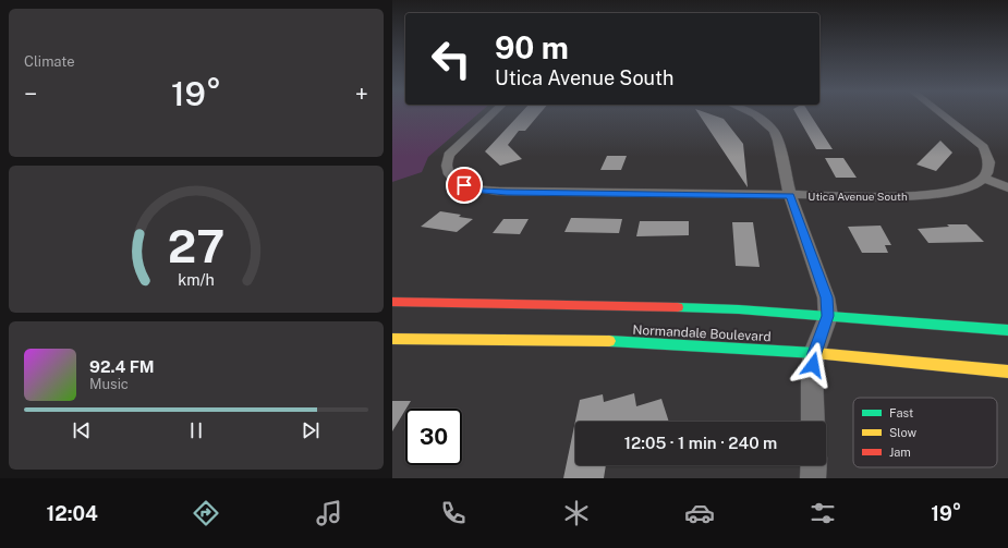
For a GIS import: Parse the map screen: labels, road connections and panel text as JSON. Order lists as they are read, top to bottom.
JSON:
{
  "streets": {
    "main road": ["Normandale Boulevard"],
    "street": ["Utica Avenue South"]
  },
  "legend": ["Fast", "Slow", "Jam"],
  "page": {
    "tile": "Climate",
    "turn": ["90 m", "Utica Avenue South"],
    "heat": ["−", "19°", "+"],
    "song": ["92.4 FM", "Music"],
    "limit": "30",
    "trip": "12:05 · 1 min · 240 m",
    "tabs": ["12:04", "19°"],
    "gauge": ["27", "km/h"]
  }
}
